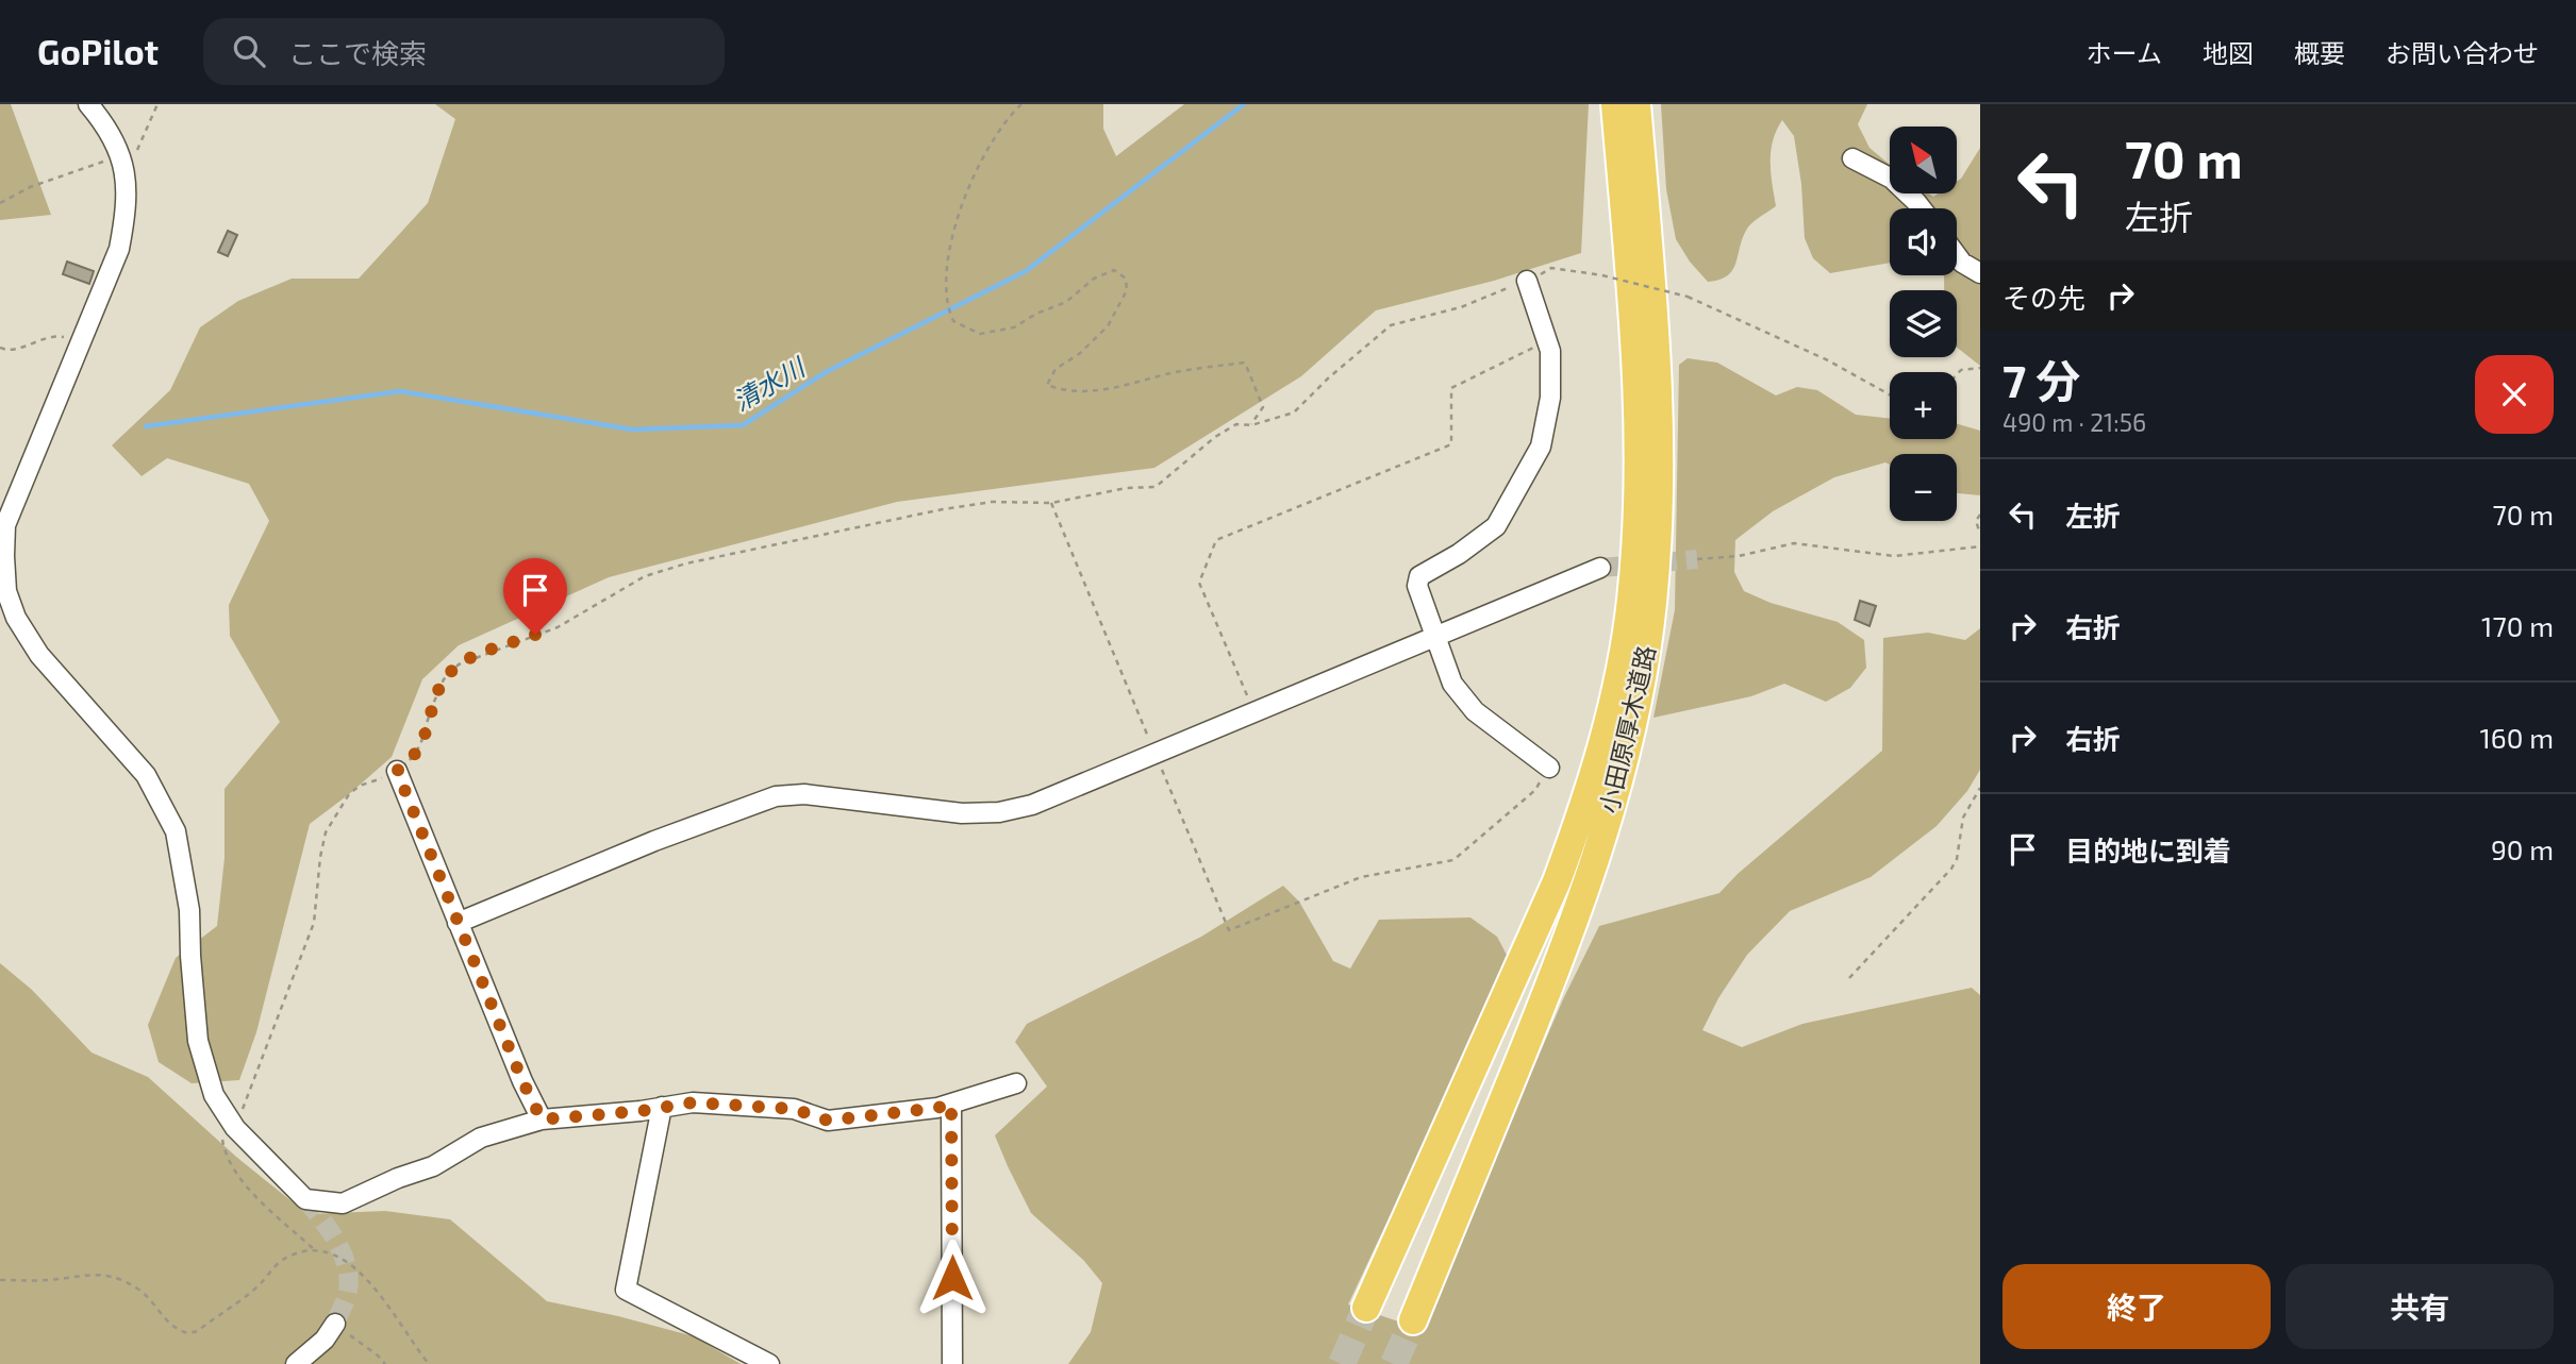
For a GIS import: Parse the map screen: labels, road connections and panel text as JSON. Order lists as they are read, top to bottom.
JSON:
{
  "streets": {
    "highway": ["小田原厚木道路"]
  },
  "water": ["清水川"],
  "north": "top left",
  "page": {
    "header": "GoPilot",
    "search": "ここで検索",
    "nav": [
      "ホーム",
      "地図",
      "概要",
      "お問い合わせ"
    ],
    "turn": ["70 m", "左折"],
    "map_buttons": ["+", "−"],
    "then": "その先",
    "heading": ["7 分", "490 m · 21:56"],
    "list": [
      {
        "name": "左折",
        "value": "70 m"
      },
      {
        "name": "右折",
        "value": "170 m"
      },
      {
        "name": "右折",
        "value": "160 m"
      },
      {
        "name": "目的地に到着",
        "value": "90 m"
      }
    ],
    "buttons": ["終了", "共有"]
  }
}
